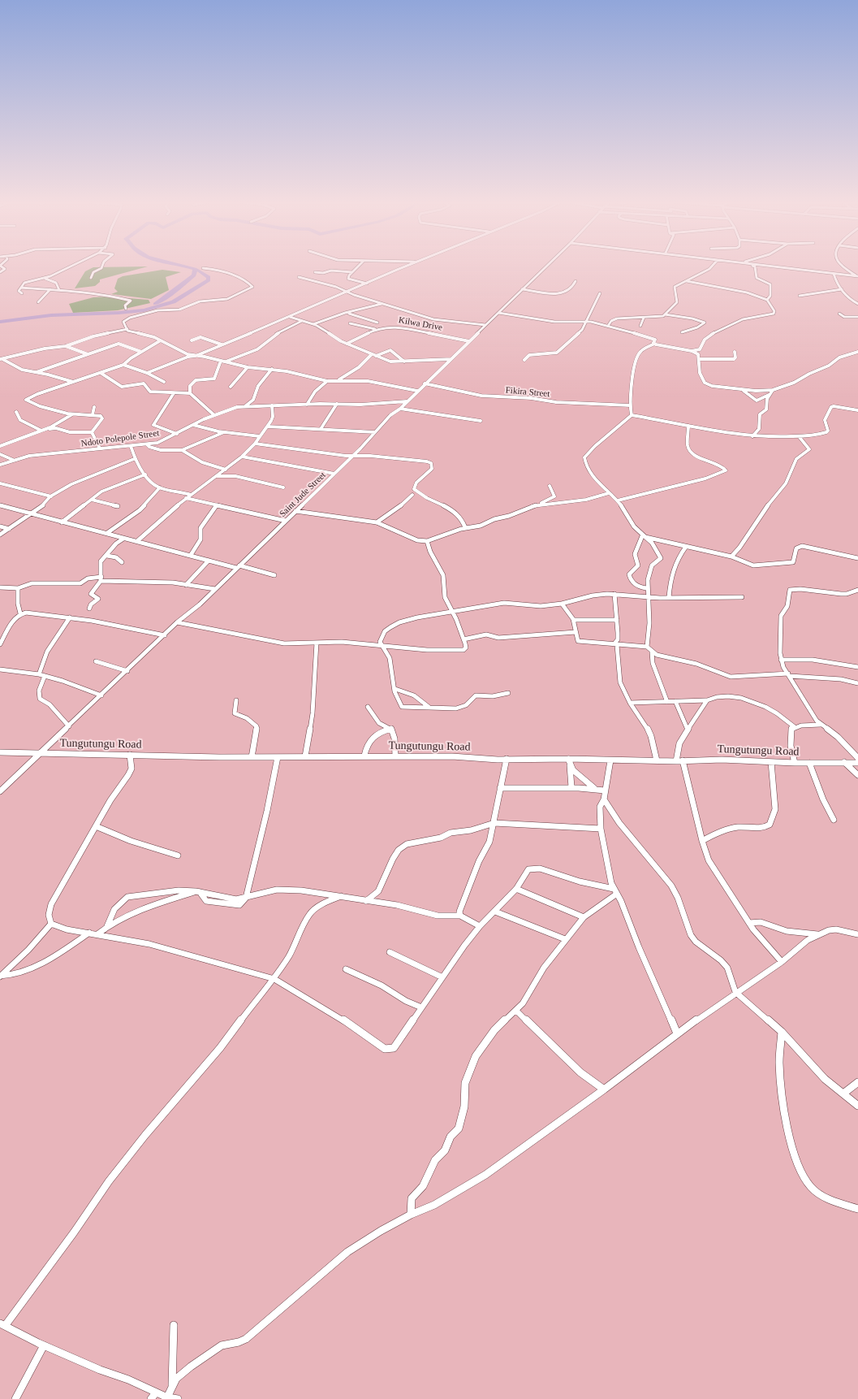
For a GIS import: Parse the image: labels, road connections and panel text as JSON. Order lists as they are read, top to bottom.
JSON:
{
  "streets": {
    "street": [
      "Kilwa Drive",
      "Fikira Street",
      "Ndoto Polepole Street",
      "Saint Jude Street",
      "Tungutungu Road"
    ]
  },
  "crossings": [
    ["Kilwa Drive", "Saint Jude Street"],
    ["Fikira Street", "Saint Jude Street"],
    ["Ndoto Polepole Street", "Saint Jude Street"],
    ["Saint Jude Street", "Tungutungu Road"]
  ]
}
